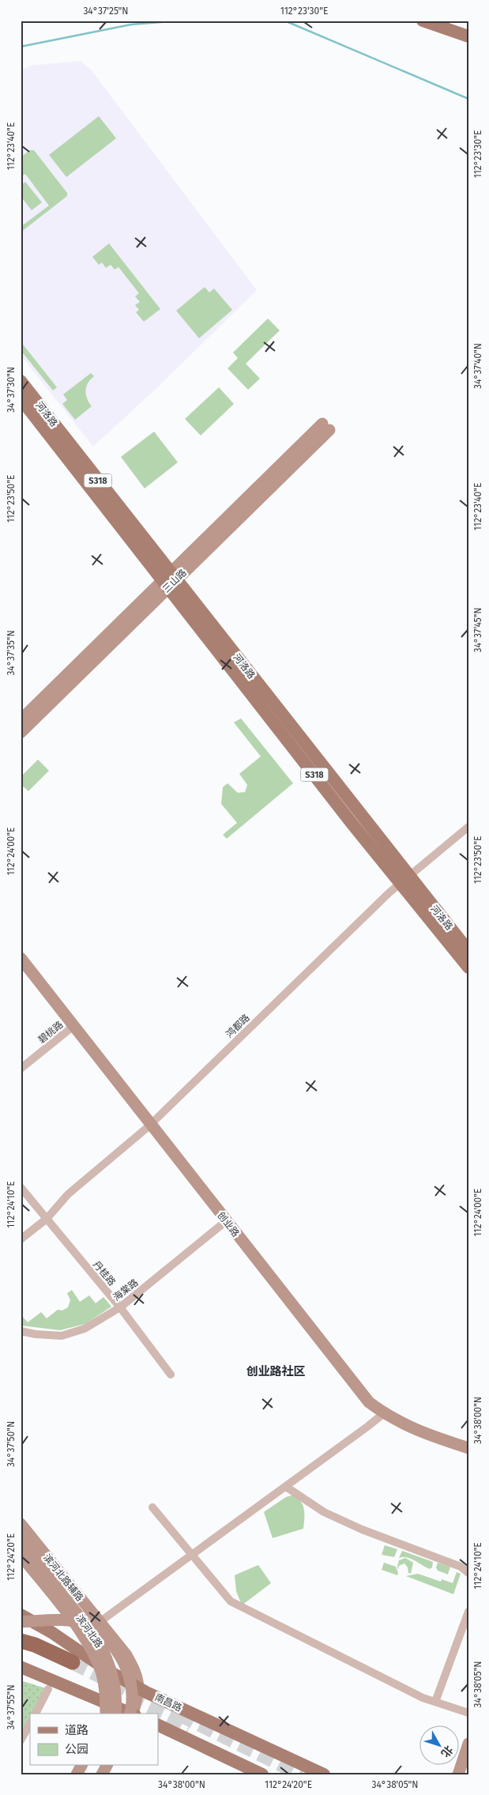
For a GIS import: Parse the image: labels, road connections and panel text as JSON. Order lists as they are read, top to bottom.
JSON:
{
  "streets": {
    "main road": ["河洛路", "S318", "南昌路"],
    "street": [
      "三山路",
      "鸿都路",
      "碧桃路",
      "创业路",
      "丹桂路",
      "海棠路",
      "滨河北路辅路",
      "滨河北路"
    ]
  },
  "crossings": [
    ["河洛路", "三山路"],
    ["河洛路", "鸿都路"],
    ["鸿都路", "创业路"],
    ["鸿都路", "丹桂路"],
    ["碧桃路", "创业路"],
    ["创业路", "海棠路"],
    ["丹桂路", "海棠路"],
    ["滨河北路辅路", "滨河北路"],
    ["滨河北路辅路", "南昌路"]
  ],
  "districts": ["创业路社区"],
  "legend": ["道路", "公园"],
  "north": "bottom right",
  "coordinates": [
    "34°37'25\"N",
    "112°23'30\"E",
    "112°23'40\"E",
    "34°37'40\"N",
    "34°37'30\"N",
    "112°23'50\"E",
    "34°37'45\"N",
    "34°37'35\"N",
    "112°24'00\"E",
    "112°24'10\"E",
    "34°38'00\"N",
    "34°37'50\"N",
    "112°24'20\"E",
    "34°38'05\"N",
    "34°37'55\"N"
  ]
}
